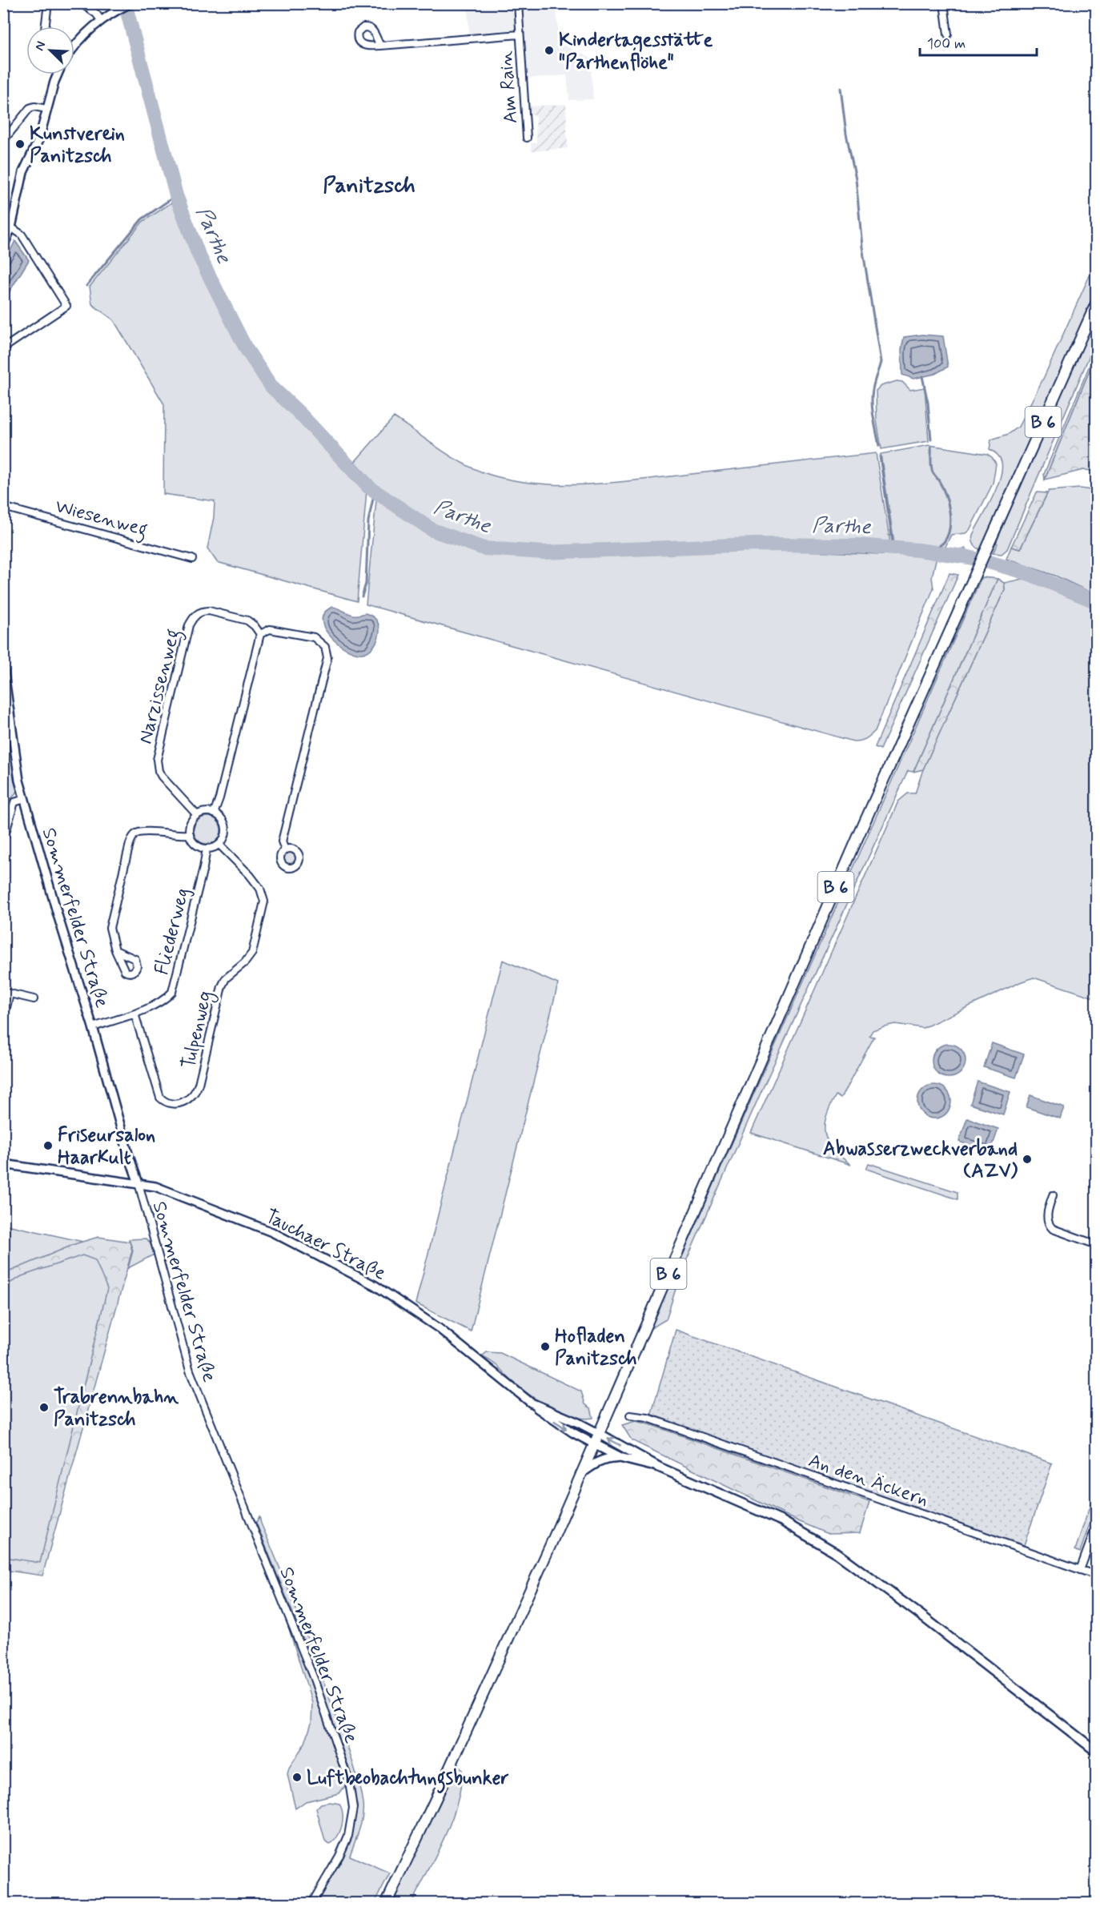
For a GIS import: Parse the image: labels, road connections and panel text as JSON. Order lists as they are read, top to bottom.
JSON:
{
  "streets": {
    "main road": ["B 6"],
    "street": [
      "Am Rain",
      "Wiesenweg",
      "Narzissenweg",
      "Sommerfelder Straße",
      "Fliederweg",
      "Tulpenweg",
      "Tauchaer Straße",
      "An den Äckern"
    ]
  },
  "crossings": [
    ["B 6", "Tauchaer Straße"],
    ["Narzissenweg", "Fliederweg"],
    ["Narzissenweg", "Tulpenweg"],
    ["Sommerfelder Straße", "Fliederweg"],
    ["Sommerfelder Straße", "Tauchaer Straße"],
    ["Fliederweg", "Tulpenweg"]
  ],
  "districts": ["Panitzsch"],
  "water": ["Parthe"],
  "places": [
    "Kindertagesstätte \"Parthenflöhe\"",
    "Kunstverein Panitzsch",
    "Friseursalon HaarKult",
    "Abwasserzweckverband (AZV)",
    "Hofladen Panitzsch",
    "Trabrennbahn Panitzsch",
    "Luftbeobachtungsbunker"
  ],
  "scale_bar": "100 m",
  "north": "top left"
}
